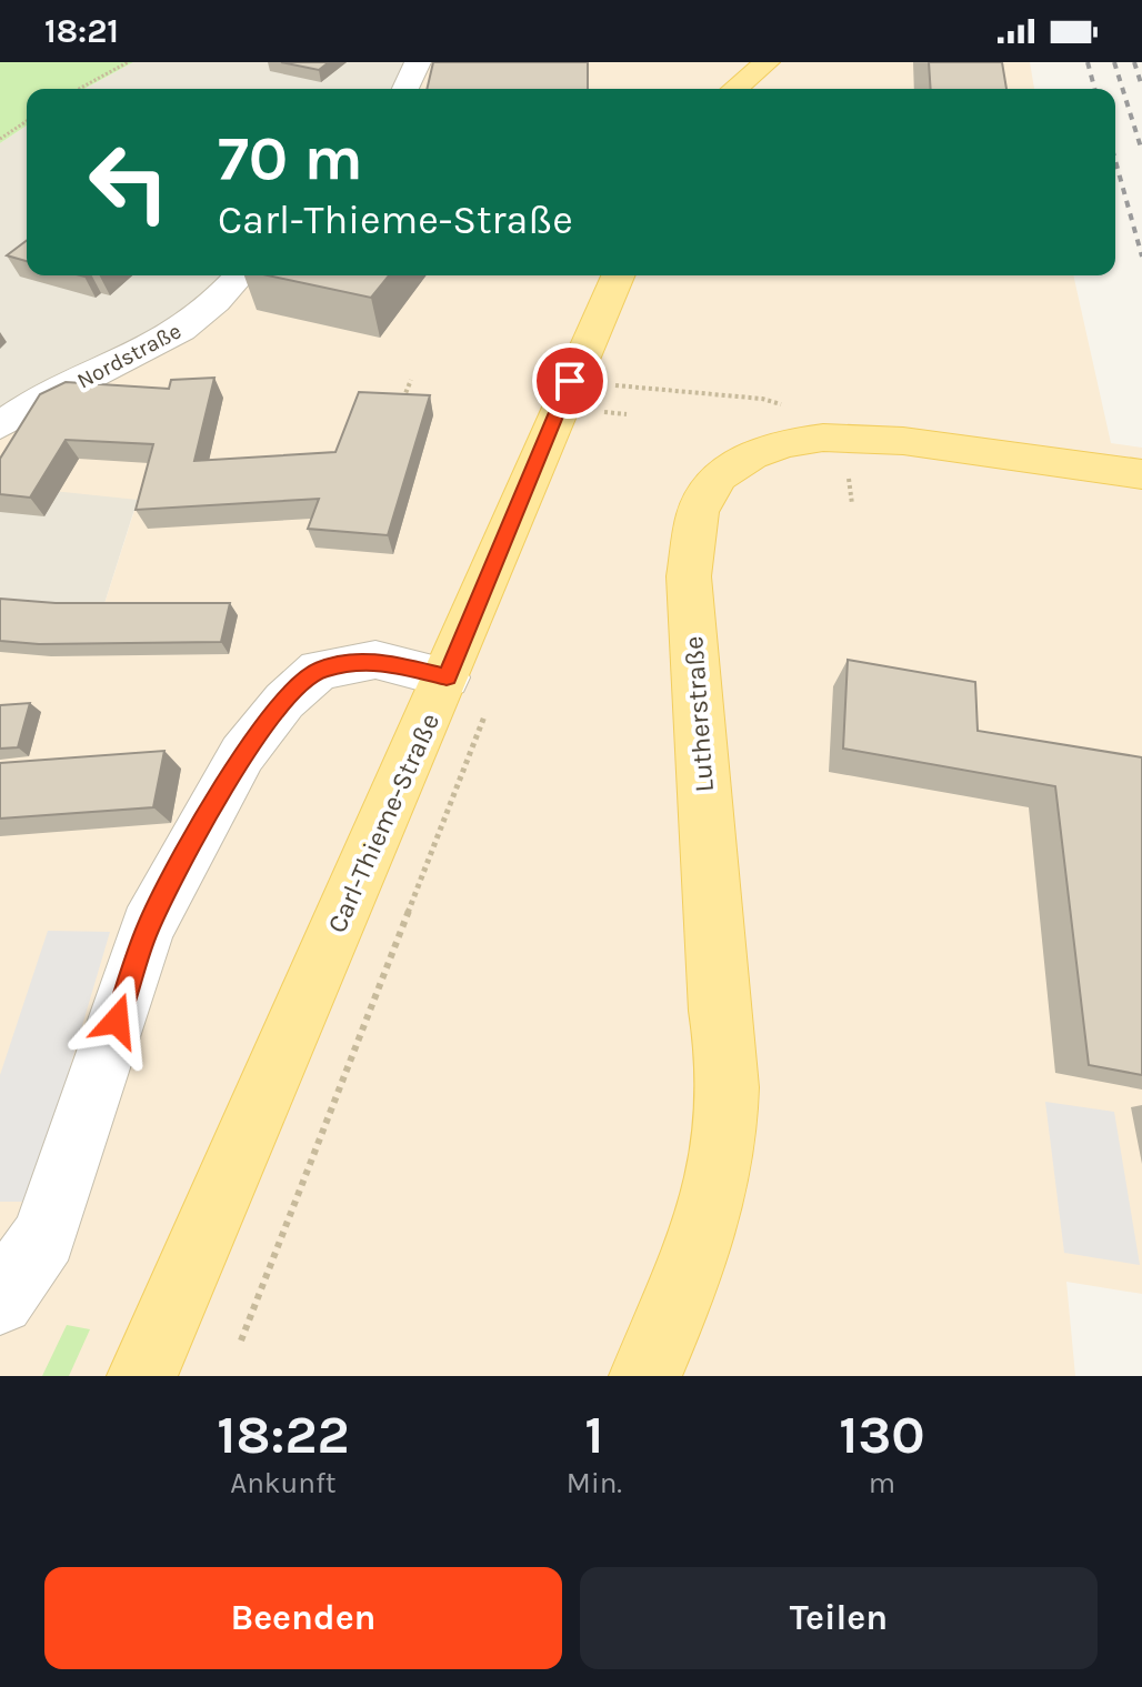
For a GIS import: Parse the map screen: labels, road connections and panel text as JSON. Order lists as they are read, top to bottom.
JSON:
{
  "streets": {
    "main road": ["Lutherstraße", "Carl-Thieme-Straße"],
    "street": ["Nordstraße"]
  },
  "page": {
    "status": "18:21",
    "turn": ["70 m", "Carl-Thieme-Straße"],
    "eta": [
      "18:22",
      "Ankunft",
      "1",
      "Min.",
      "130",
      "m"
    ],
    "buttons": ["Beenden", "Teilen"]
  }
}
